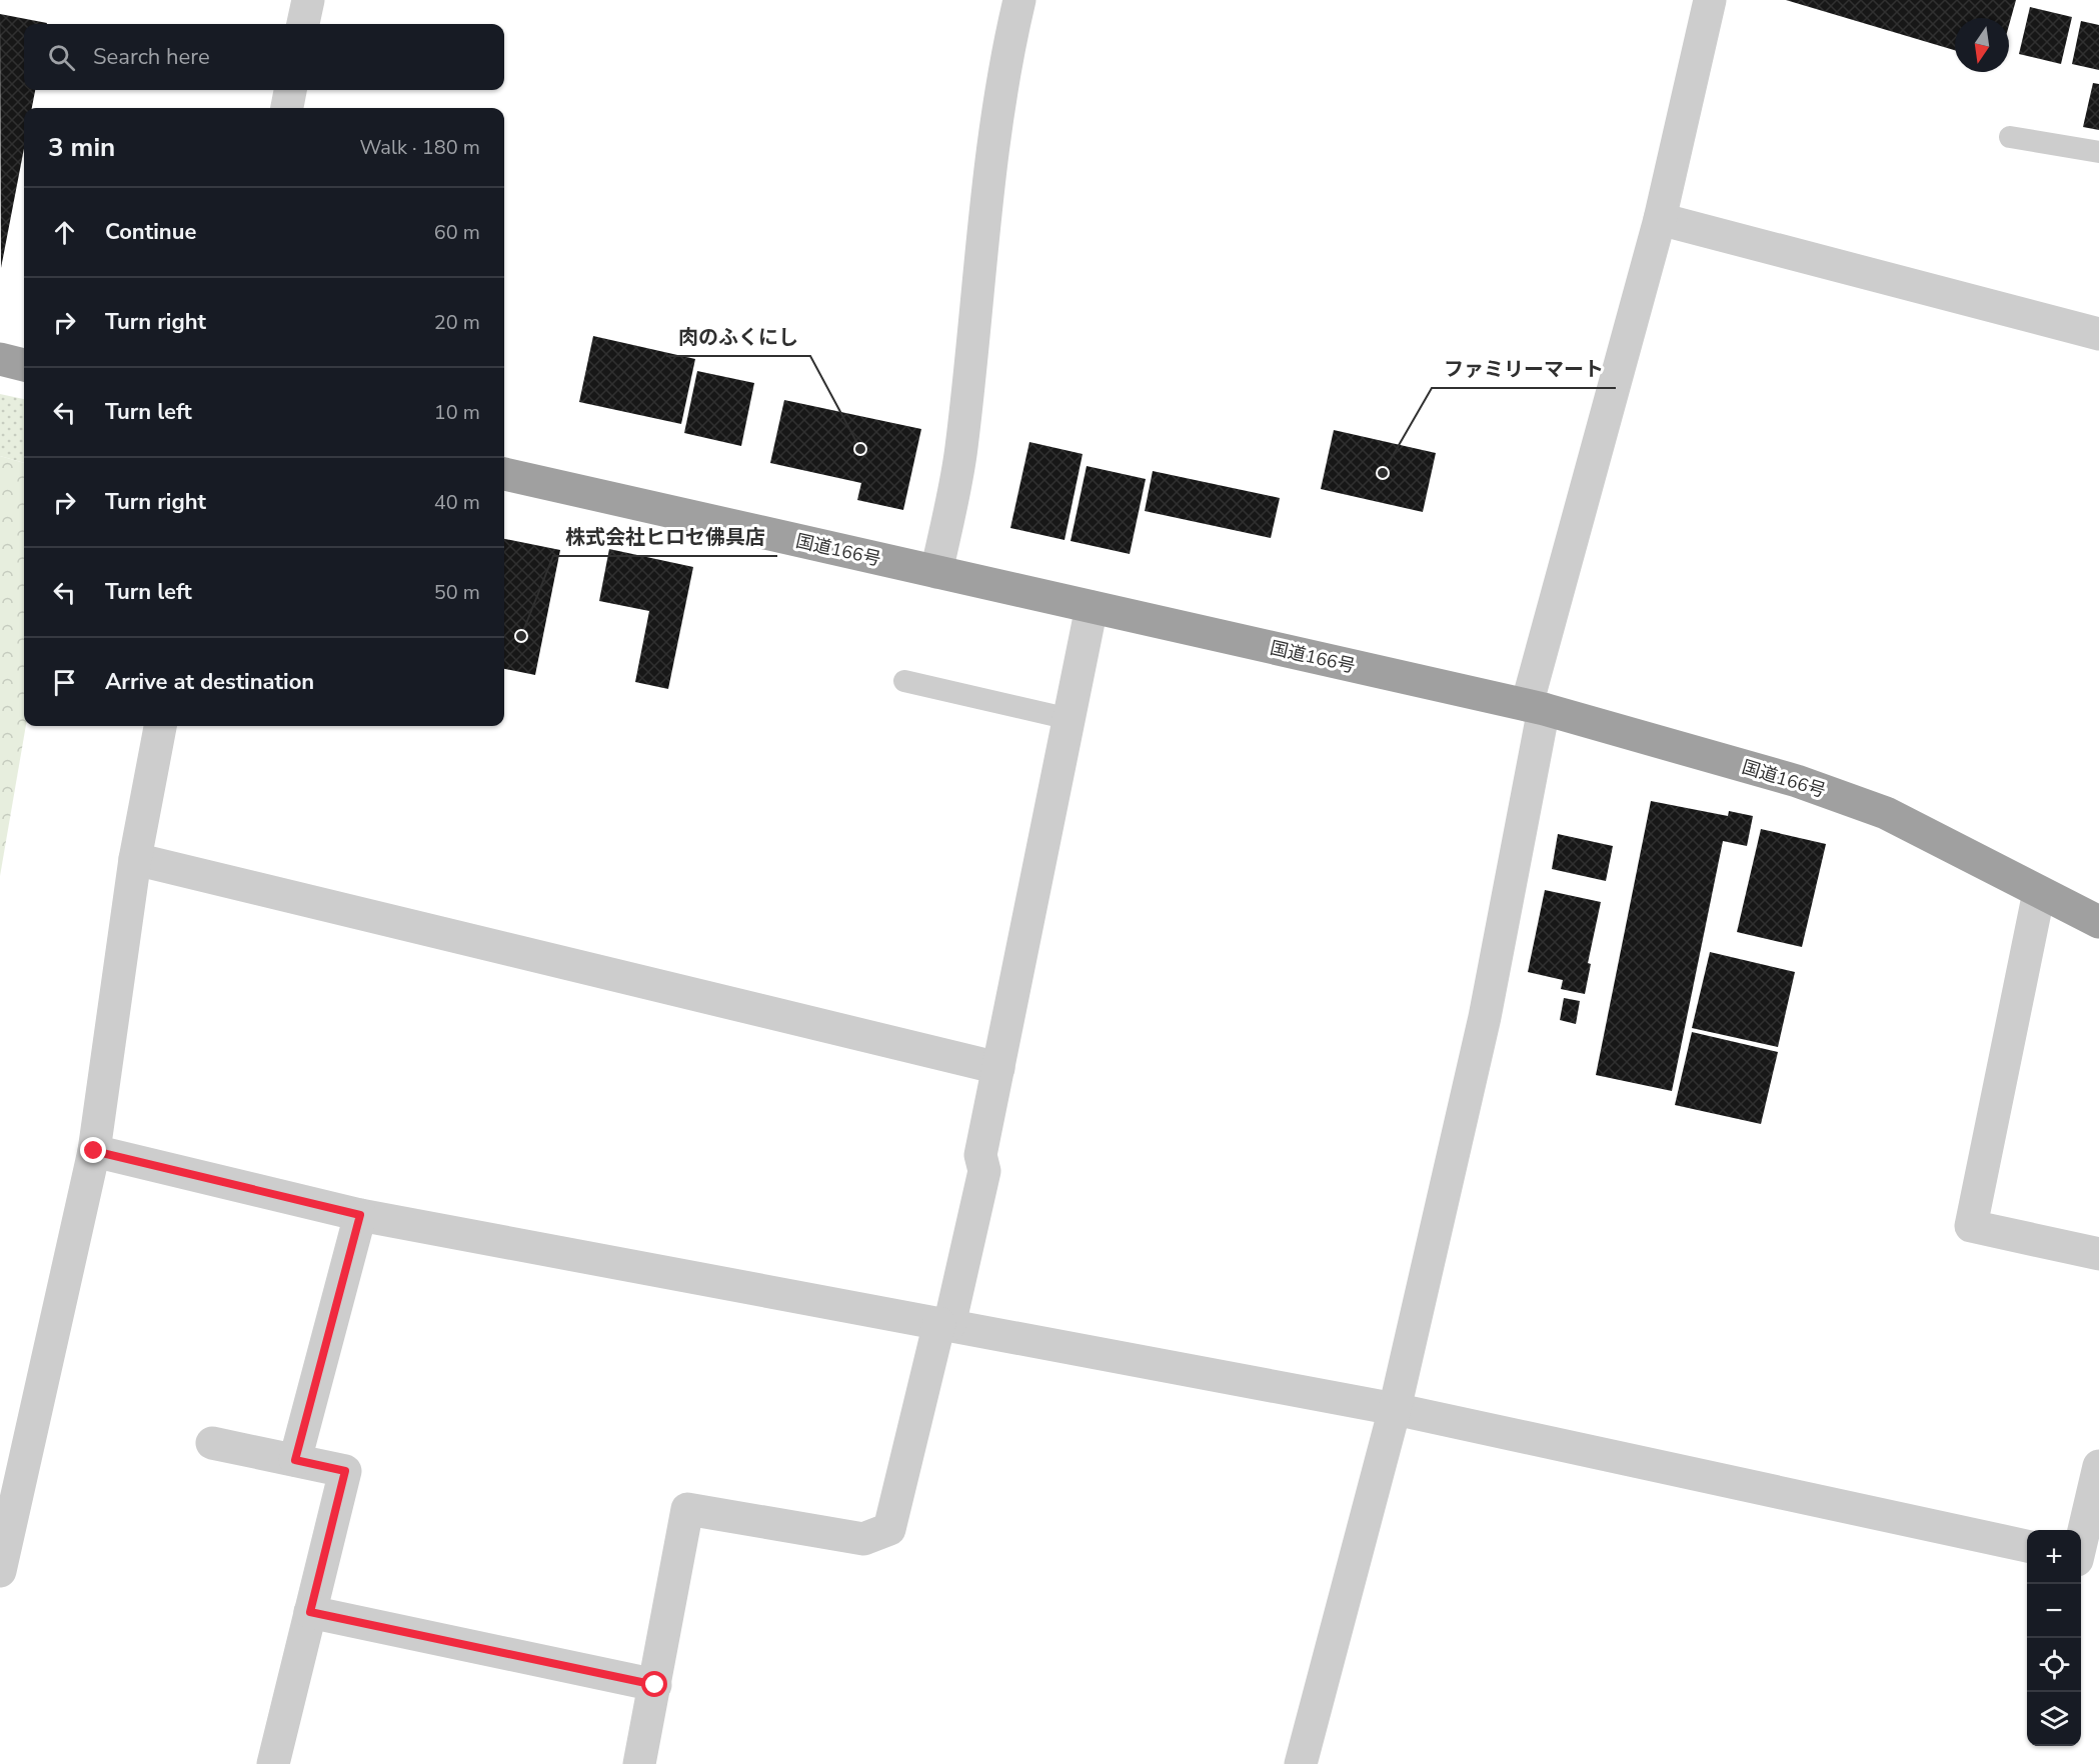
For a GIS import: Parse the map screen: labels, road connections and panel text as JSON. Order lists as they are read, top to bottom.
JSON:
{
  "streets": {
    "highway": ["国道166号"]
  },
  "places": ["肉のふくにし", "ファミリーマート", "株式会社ヒロセ佛具店"],
  "north": "bottom",
  "page": {
    "search": "Search here",
    "heading": ["3 min", "Walk · 180 m"],
    "list": [
      ["Continue", "60 m"],
      ["Turn right", "20 m"],
      ["Turn left", "10 m"],
      ["Turn right", "40 m"],
      ["Turn left", "50 m"],
      "Arrive at destination"
    ],
    "map_buttons": ["+", "−"]
  }
}
